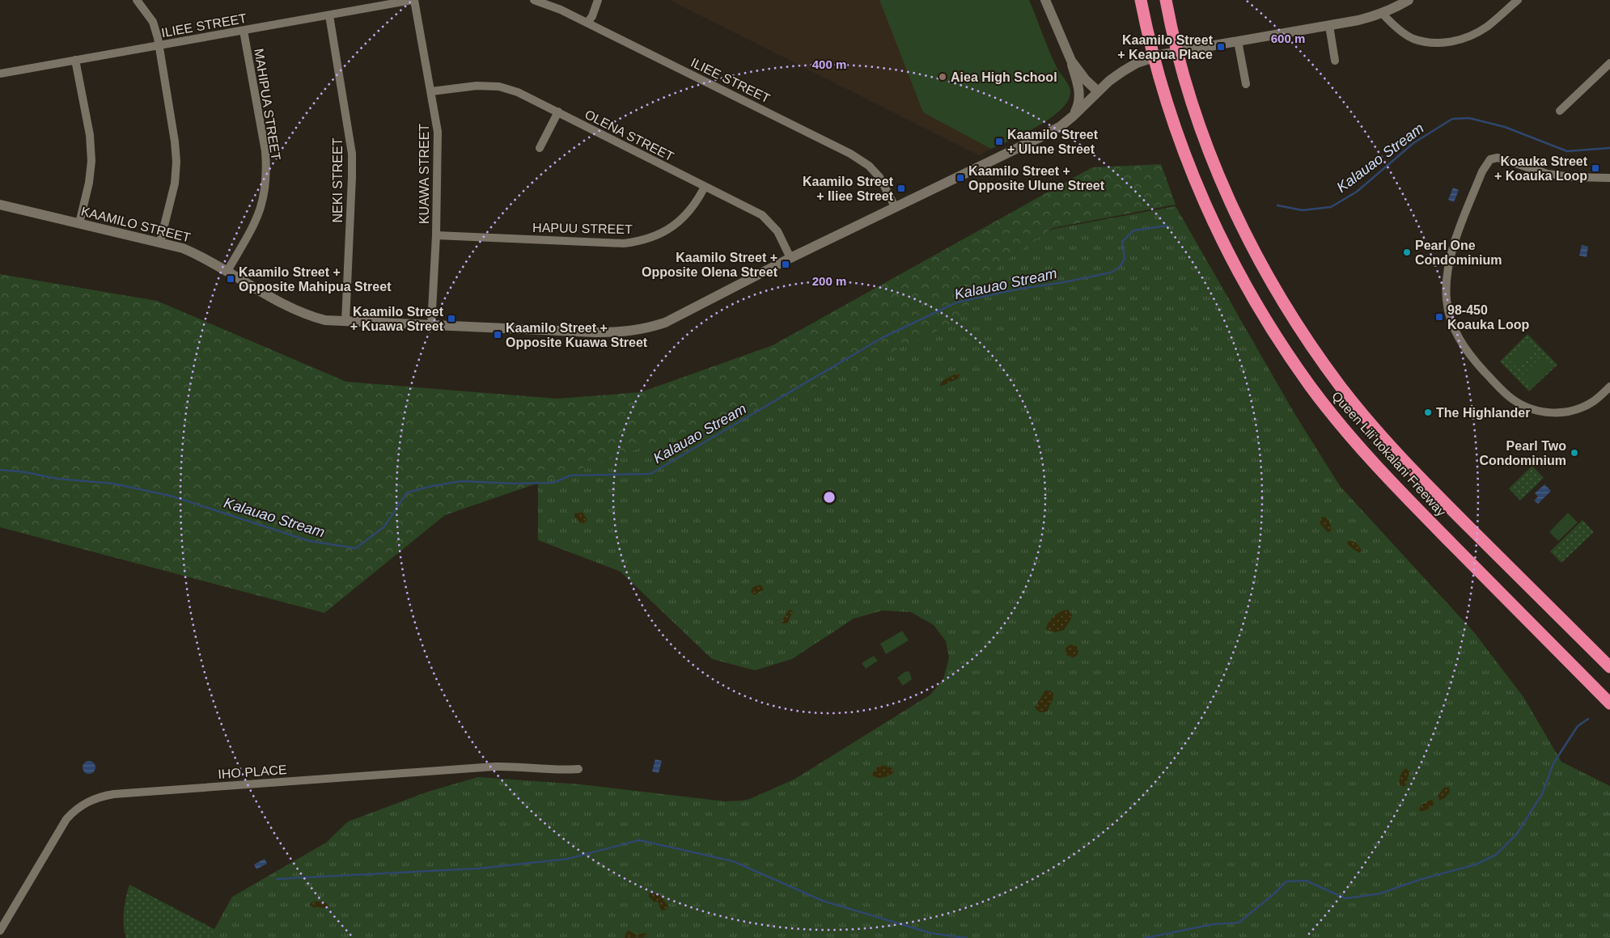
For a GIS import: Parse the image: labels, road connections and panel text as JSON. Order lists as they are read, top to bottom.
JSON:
{
  "streets": {
    "highway": ["Queen Liliʻuokalani Freeway"],
    "street": [
      "ILIEE STREET",
      "MAHIPUA STREET",
      "OLENA STREET",
      "KUAWA STREET",
      "NEKI STREET",
      "KAAMILO STREET",
      "HAPUU STREET",
      "IHO PLACE"
    ]
  },
  "crossings": [
    ["ILIEE STREET", "MAHIPUA STREET"],
    ["ILIEE STREET", "KUAWA STREET"],
    ["ILIEE STREET", "NEKI STREET"],
    ["ILIEE STREET", "KAAMILO STREET"],
    ["MAHIPUA STREET", "KAAMILO STREET"],
    ["OLENA STREET", "KUAWA STREET"],
    ["OLENA STREET", "KAAMILO STREET"],
    ["OLENA STREET", "HAPUU STREET"],
    ["KUAWA STREET", "KAAMILO STREET"],
    ["KUAWA STREET", "HAPUU STREET"],
    ["NEKI STREET", "KAAMILO STREET"]
  ],
  "water": ["Kalauao Stream"],
  "places": {
    "transit": [
      "Kaamilo Street + Keapua Place",
      "Kaamilo Street + Ulune Street",
      "Koauka Street + Koauka Loop",
      "Kaamilo Street + Opposite Ulune Street",
      "Kaamilo Street + Iliee Street",
      "Kaamilo Street + Opposite Olena Street",
      "Kaamilo Street + Opposite Mahipua Street",
      "98-450 Koauka Loop",
      "Kaamilo Street + Kuawa Street",
      "Kaamilo Street + Opposite Kuawa Street"
    ],
    "other": [
      "Aiea High School",
      "Pearl One Condominium",
      "The Highlander",
      "Pearl Two Condominium"
    ]
  },
  "rings": ["600 m", "400 m", "200 m"]
}
